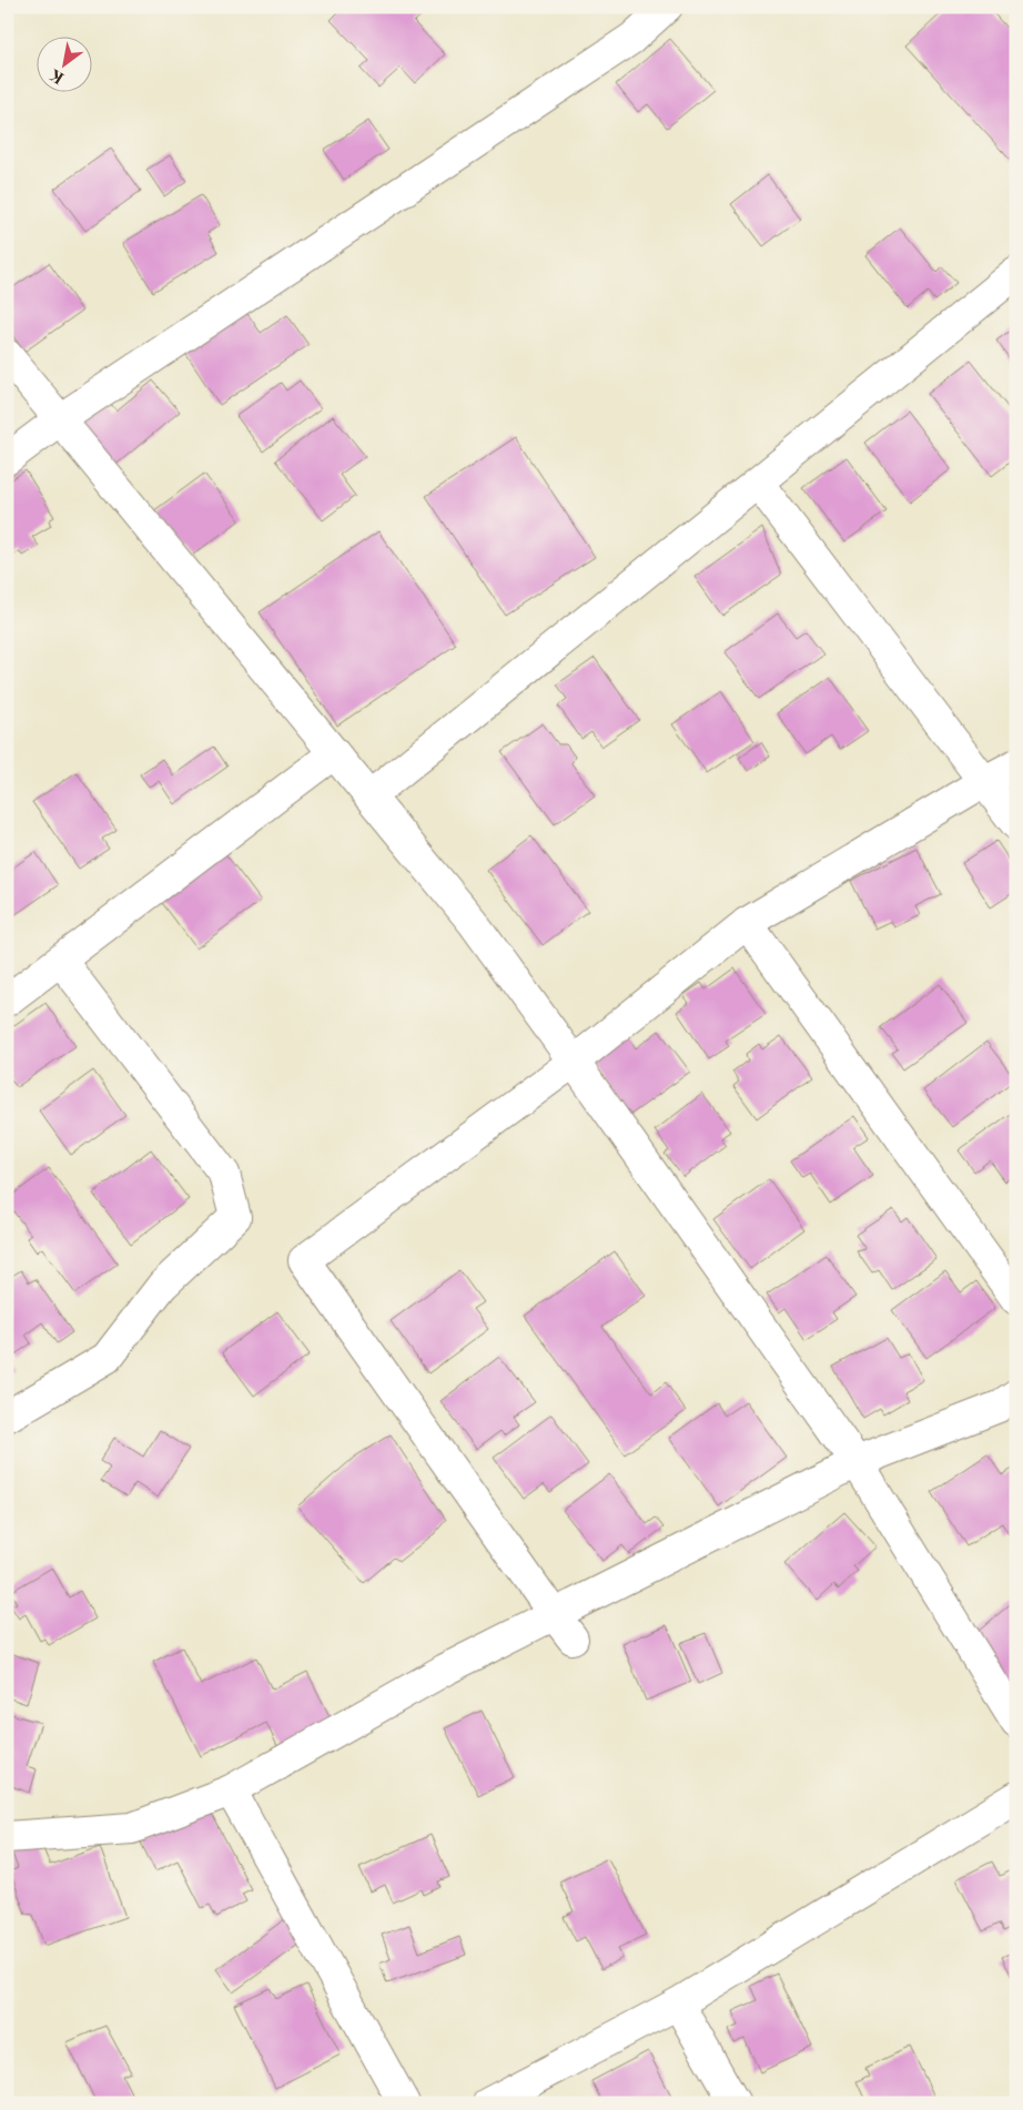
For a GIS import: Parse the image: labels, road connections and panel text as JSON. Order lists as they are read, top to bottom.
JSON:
{
  "north": "bottom left"
}
